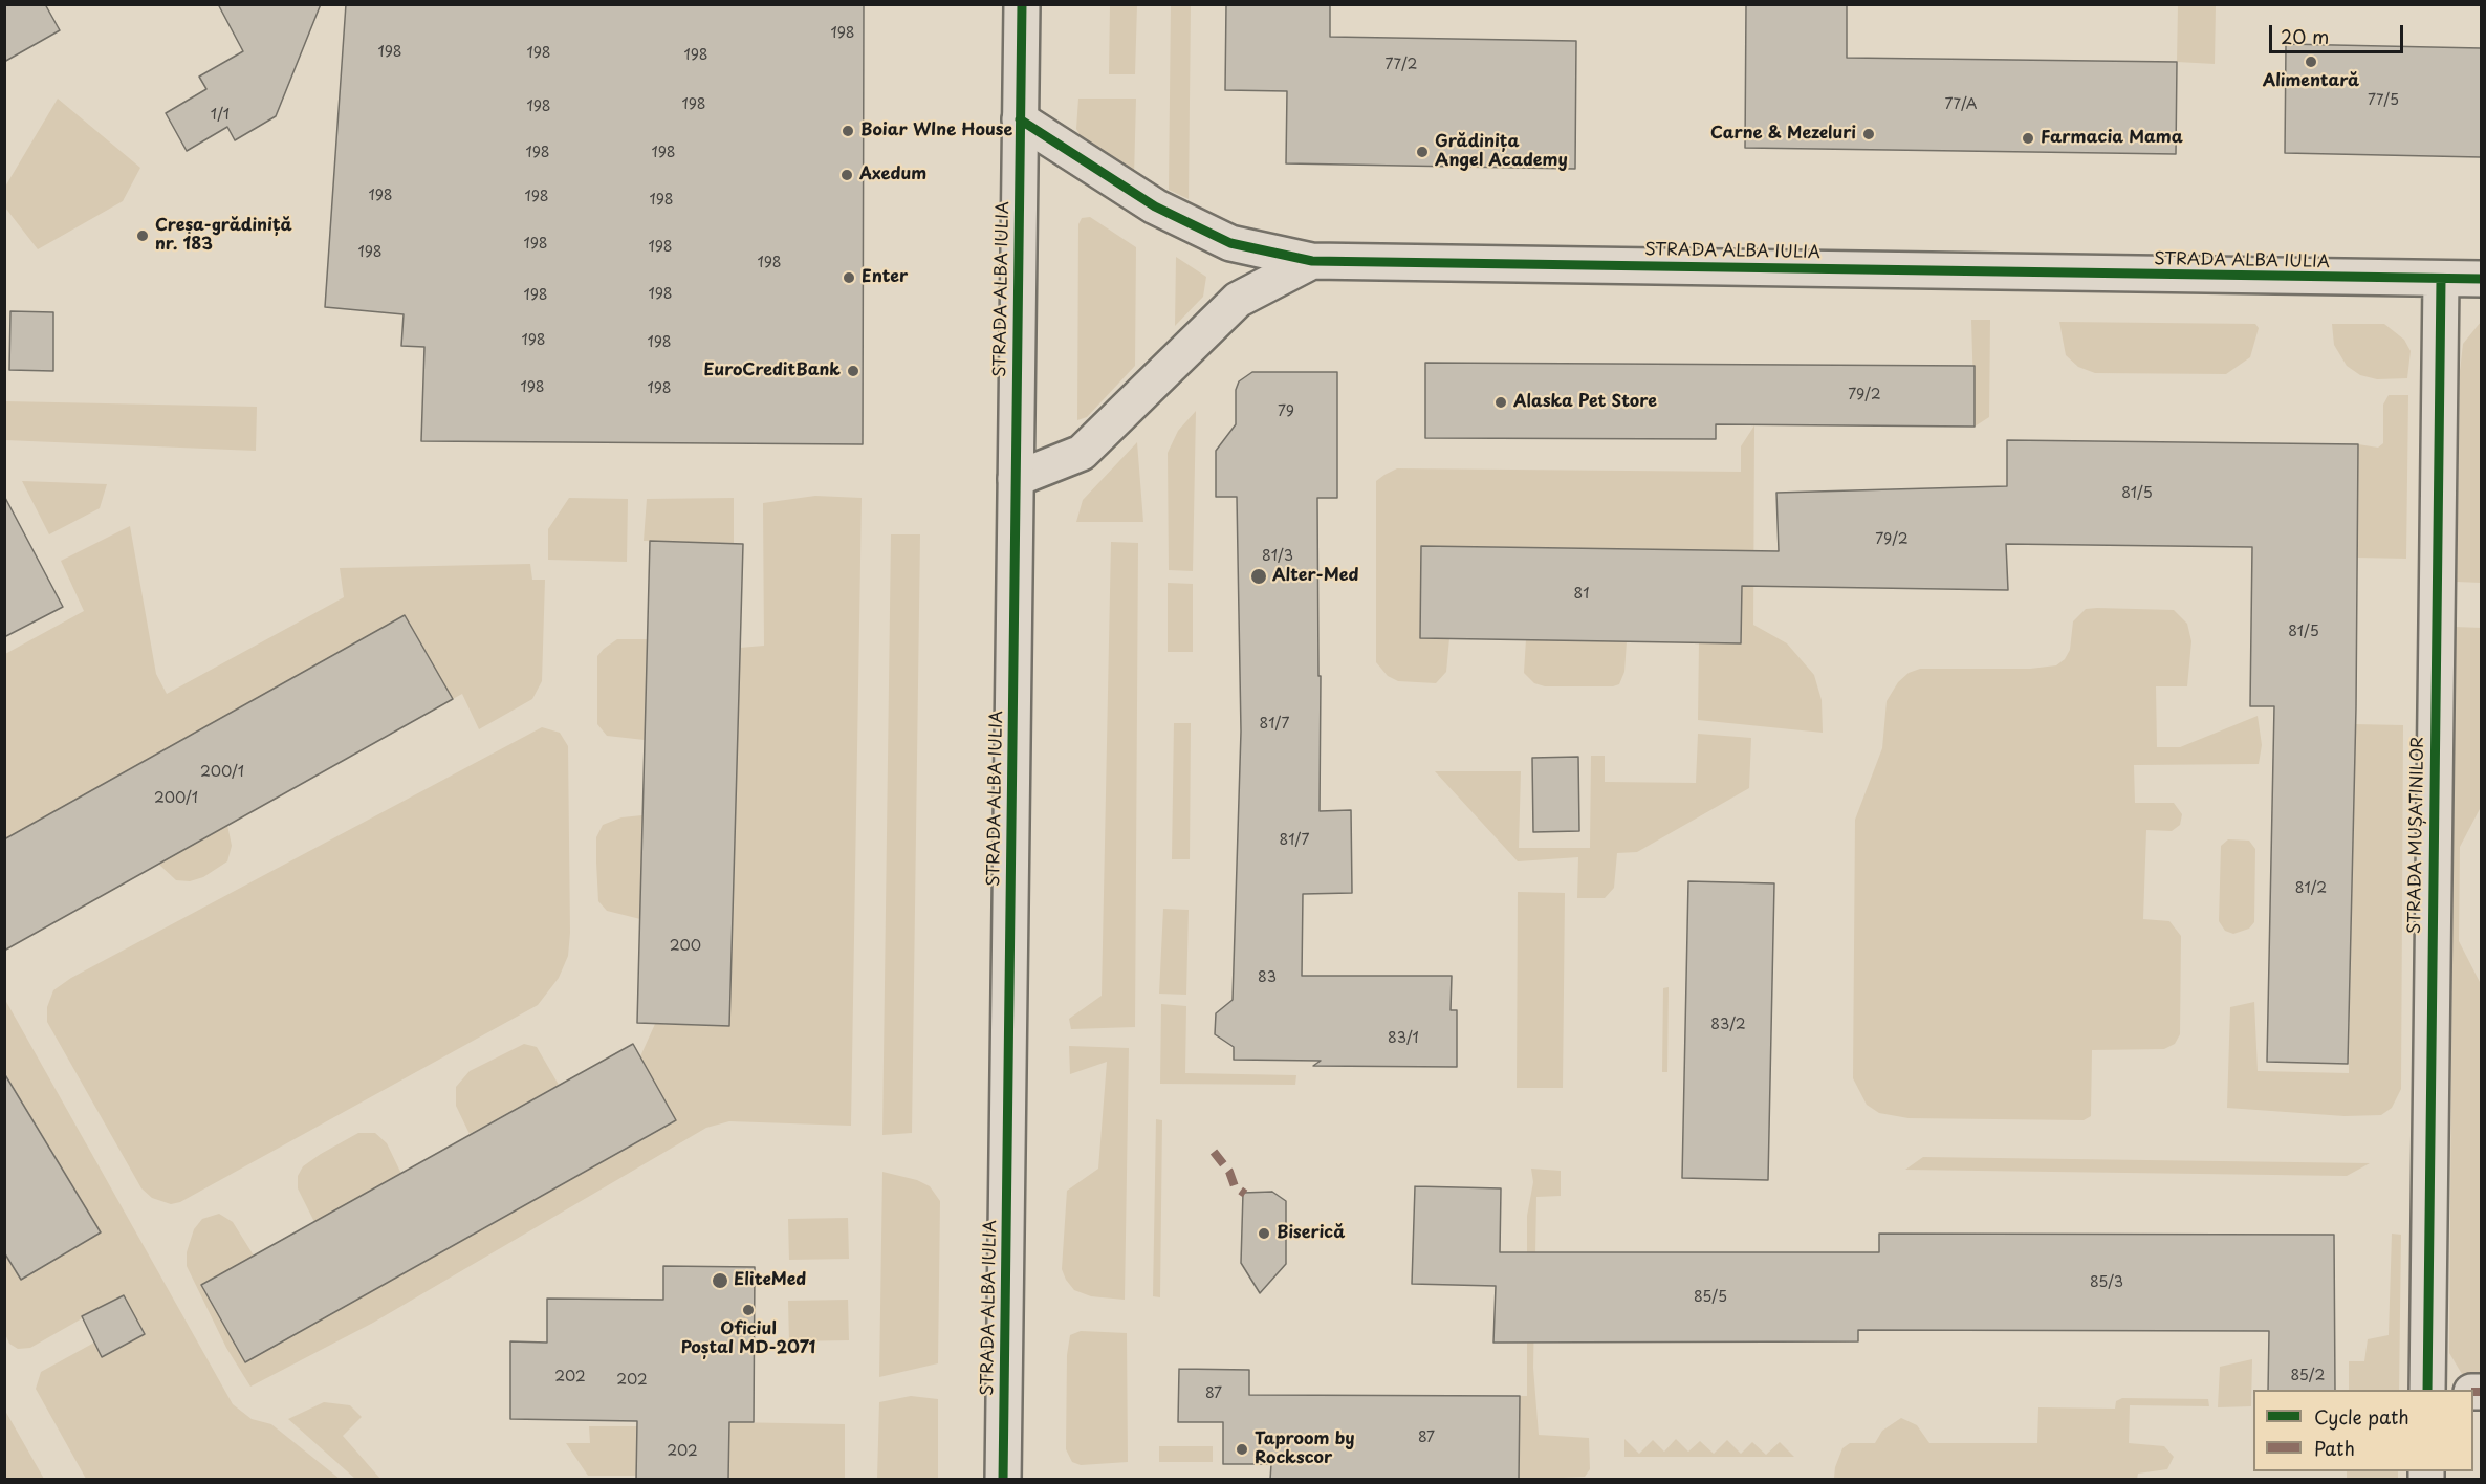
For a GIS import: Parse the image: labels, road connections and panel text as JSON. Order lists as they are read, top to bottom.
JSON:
{
  "streets": {
    "street": ["STRADA ALBA IULIA", "STRADA MUȘATINILOR"]
  },
  "crossings": [
    ["STRADA ALBA IULIA", "STRADA MUȘATINILOR"]
  ],
  "places": [
    "Alimentară",
    "Boiar WIne House",
    "Carne & Mezeluri",
    "Farmacia Mama",
    "Grădinița Angel Academy",
    "Axedum",
    "Creșa-grădiniță nr. 183",
    "Enter",
    "EuroCreditBank",
    "Alaska Pet Store",
    "Alter-Med",
    "Biserică",
    "EliteMed",
    "Oficiul Poștal MD-2071",
    "Taproom by Rockscor"
  ],
  "house_numbers": [
    "198",
    "198",
    "198",
    "198",
    "77/2",
    "77/5",
    "198",
    "77/A",
    "198",
    "1/1",
    "198",
    "198",
    "198",
    "198",
    "198",
    "198",
    "198",
    "198",
    "198",
    "198",
    "198",
    "198",
    "198",
    "198",
    "198",
    "79/2",
    "79",
    "81/5",
    "79/2",
    "81/3",
    "81",
    "81/5",
    "81/7",
    "200/1",
    "200/1",
    "81/7",
    "81/2",
    "200",
    "83",
    "83/2",
    "83/1",
    "85/3",
    "85/5",
    "85/2",
    "202",
    "202",
    "87",
    "87",
    "202"
  ],
  "legend": ["Cycle path", "Path"],
  "scale_bar": "20 m"
}
